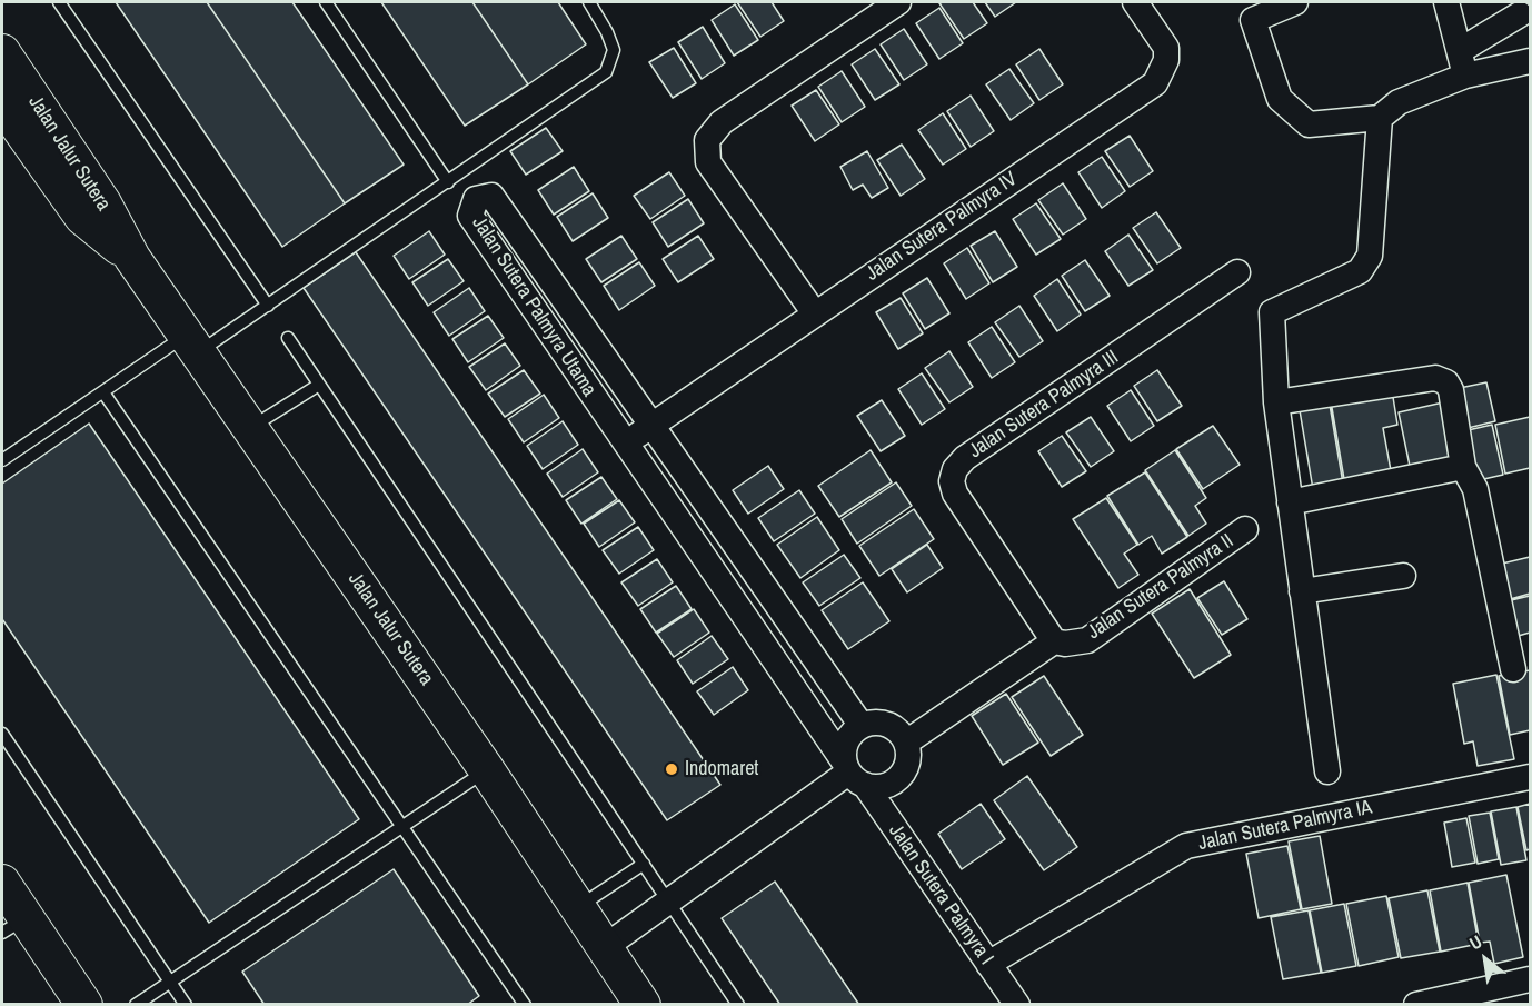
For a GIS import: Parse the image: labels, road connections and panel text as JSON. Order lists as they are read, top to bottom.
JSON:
{
  "streets": {
    "main road": ["Jalan Jalur Sutera"],
    "street": [
      "Jalan Sutera Palmyra IV",
      "Jalan Sutera Palmyra Utama",
      "Jalan Sutera Palmyra III",
      "Jalan Sutera Palmyra II",
      "Jalan Sutera Palmyra IA",
      "Jalan Sutera Palmyra I"
    ]
  },
  "crossings": [
    ["Jalan Sutera Palmyra IV", "Jalan Sutera Palmyra Utama"],
    ["Jalan Sutera Palmyra Utama", "Jalan Sutera Palmyra I"],
    ["Jalan Sutera Palmyra III", "Jalan Sutera Palmyra II"],
    ["Jalan Sutera Palmyra IA", "Jalan Sutera Palmyra I"]
  ],
  "places": ["Indomaret"],
  "north": "top left"
}
